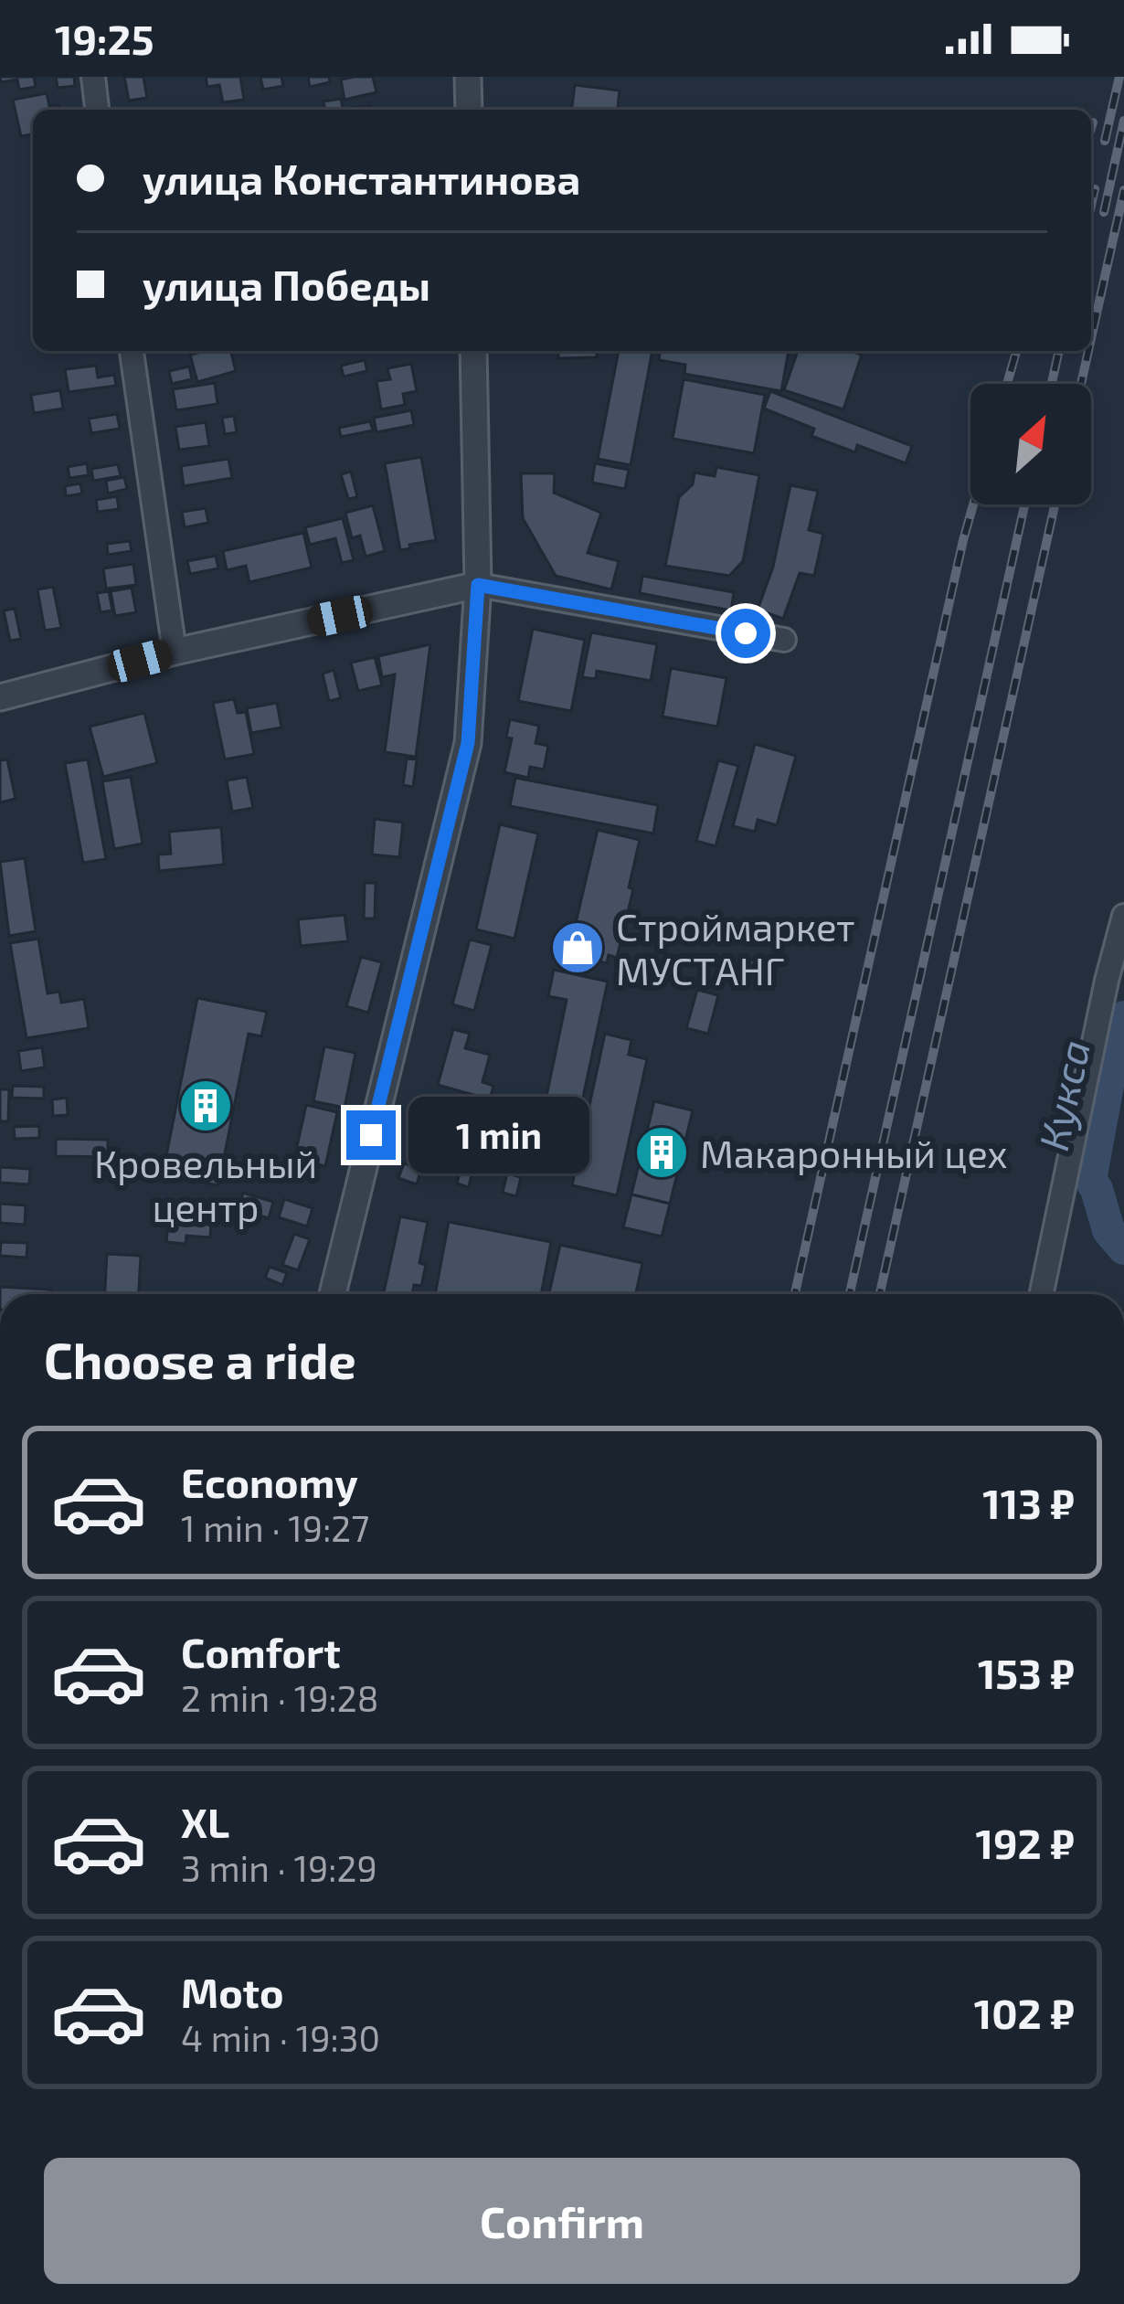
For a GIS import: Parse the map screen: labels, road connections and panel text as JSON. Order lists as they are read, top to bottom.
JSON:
{
  "water": ["Кукса"],
  "places": {
    "shop": ["Строймаркет МУСТАНГ"],
    "building": ["Кровельный центр", "Макаронный цех"]
  },
  "north": "top right",
  "page": {
    "status": "19:25",
    "banner": ["улица Константинова", "улица Победы"],
    "bubble": "1 min",
    "heading": "Choose a ride",
    "list": [
      {
        "name": "Economy",
        "note": "1 min · 19:27",
        "value": "113 ₽"
      },
      {
        "name": "Comfort",
        "note": "2 min · 19:28",
        "value": "153 ₽"
      },
      {
        "name": "XL",
        "note": "3 min · 19:29",
        "value": "192 ₽"
      },
      {
        "name": "Moto",
        "note": "4 min · 19:30",
        "value": "102 ₽"
      }
    ],
    "buttons": "Confirm"
  }
}
